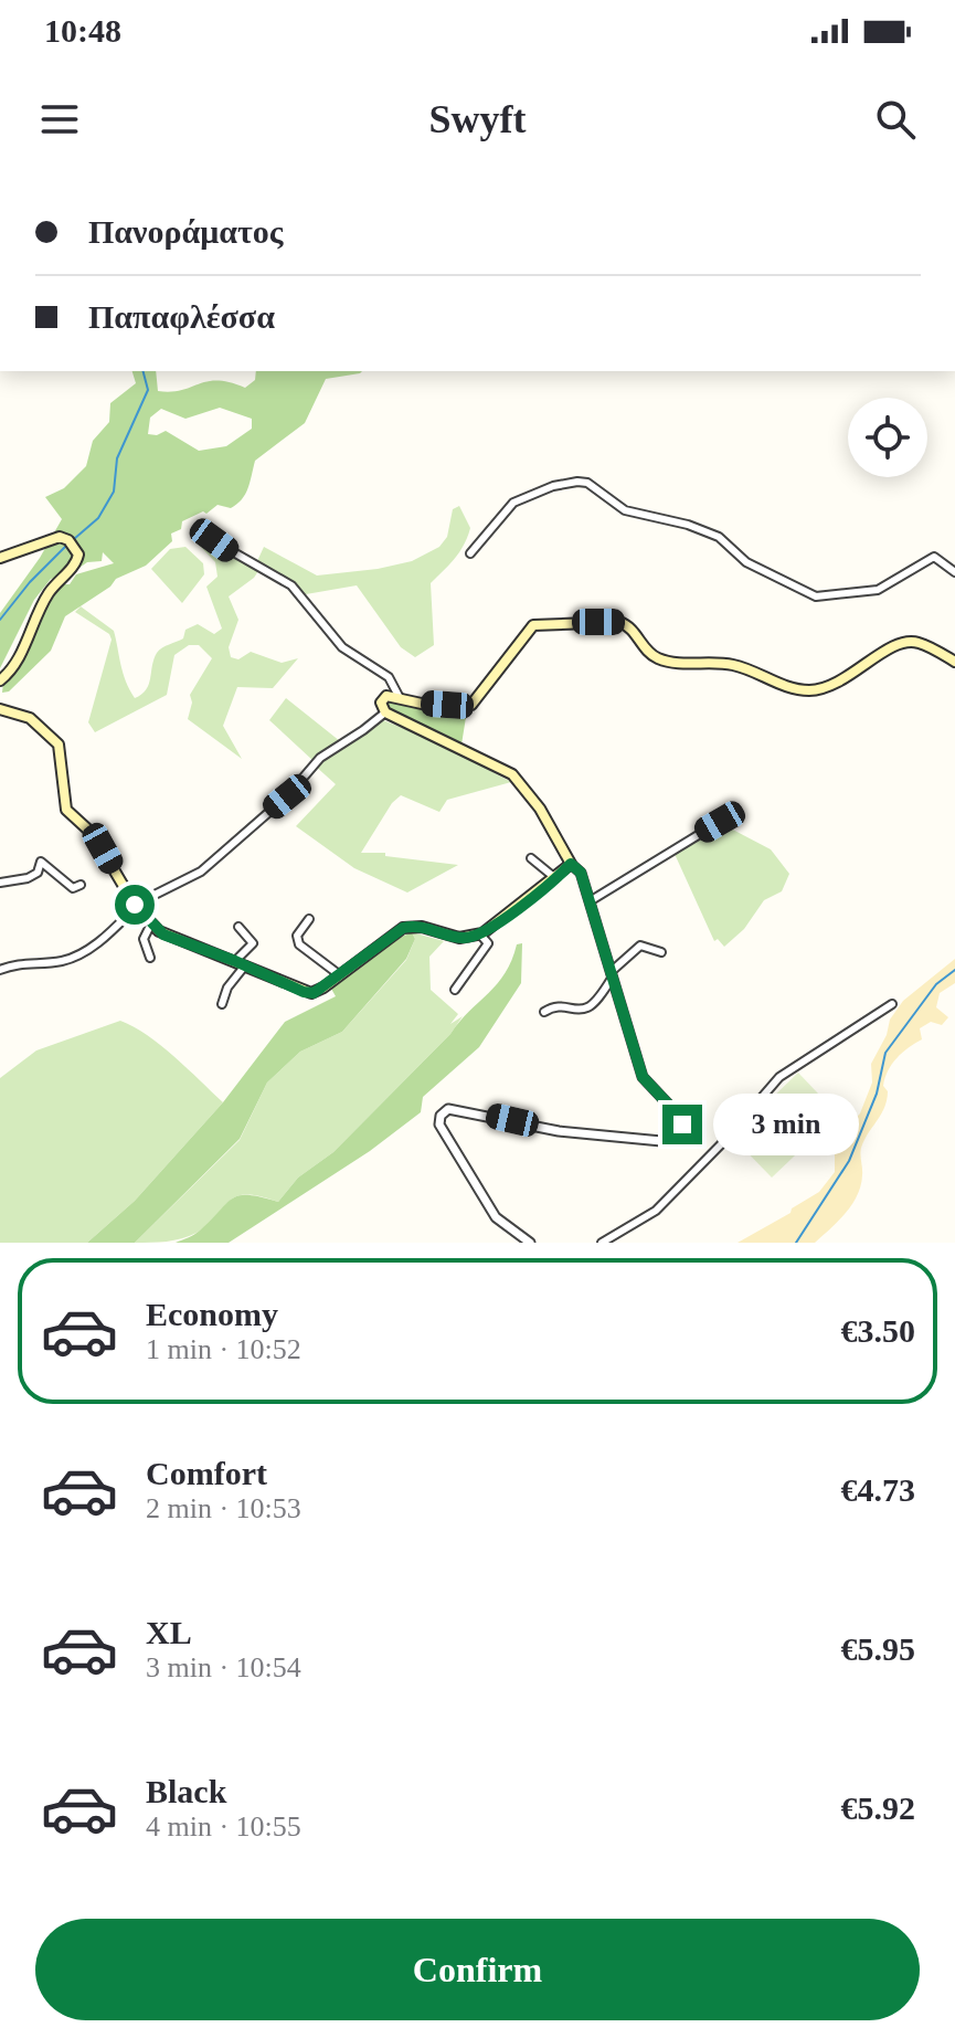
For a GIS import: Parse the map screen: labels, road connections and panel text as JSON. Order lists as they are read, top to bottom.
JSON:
{
  "page": {
    "status": "10:48",
    "header": "Swyft",
    "banner": ["Πανοράματος", "Παπαφλέσσα"],
    "bubble": "3 min",
    "list": [
      {
        "name": "Economy",
        "note": "1 min · 10:52",
        "value": "€3.50"
      },
      {
        "name": "Comfort",
        "note": "2 min · 10:53",
        "value": "€4.73"
      },
      {
        "name": "XL",
        "note": "3 min · 10:54",
        "value": "€5.95"
      },
      {
        "name": "Black",
        "note": "4 min · 10:55",
        "value": "€5.92"
      }
    ],
    "buttons": "Confirm"
  }
}
